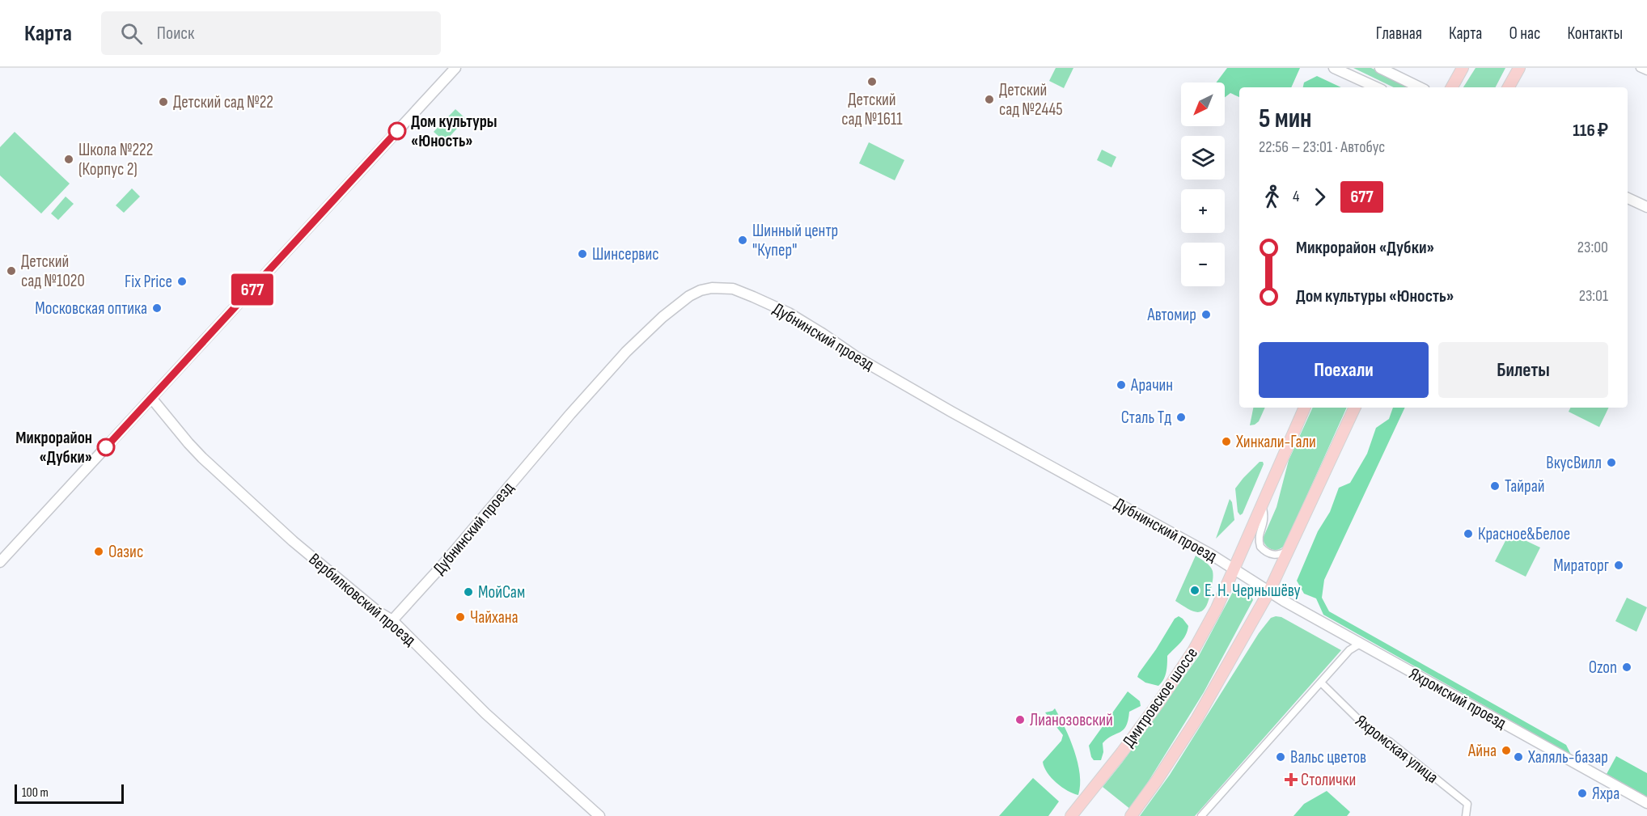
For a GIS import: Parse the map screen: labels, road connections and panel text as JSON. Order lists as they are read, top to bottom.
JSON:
{
  "streets": {
    "main road": ["Дмитровское шоссе"],
    "street": [
      "Дубнинский проезд",
      "Вербилковский проезд",
      "Яхромский проезд",
      "Яхромская улица"
    ]
  },
  "crossings": [
    ["Дубнинский проезд", "Вербилковский проезд"],
    ["Дубнинский проезд", "Дмитровское шоссе"]
  ],
  "places": {
    "other": [
      "Детский сад №1611",
      "Детский сад №2445",
      "Детский сад №22",
      "Дом культуры «Юность»",
      "Школа №222 (Корпус 2)",
      "Шинный центр \"Купер\"",
      "Шинсервис",
      "Детский сад №1020",
      "Fix Price",
      "Московская оптика",
      "Автомир",
      "Арачин",
      "Сталь Тд",
      "Хинкали-Гали",
      "Микрорайон «Дубки»",
      "ВкусВилл",
      "Тайрай",
      "Красное&Белое",
      "Оазис",
      "Мираторг",
      "Е. Н. Чернышёву",
      "МойСам",
      "Чайхана",
      "Ozon",
      "Лианозовский",
      "Айна",
      "Вальс цветов",
      "Халяль-базар",
      "Яхра"
    ],
    "health": ["Столички"]
  },
  "lines": ["bus line 677"],
  "scale_bar": "100 m",
  "north": "bottom left",
  "page": {
    "header": "Карта",
    "search": "Поиск",
    "nav": [
      "Главная",
      "Карта",
      "О нас",
      "Контакты"
    ],
    "on_map": "677",
    "map_buttons": ["+", "−"],
    "heading": ["5 мин", "22:56 – 23:01 · Автобус", "116 ₽"],
    "legs": ["4", "677"],
    "list": [
      {
        "name": "Микрорайон «Дубки»",
        "value": "23:00"
      },
      {
        "name": "Дом культуры «Юность»",
        "value": "23:01"
      }
    ],
    "buttons": ["Поехали", "Билеты"],
    "scale": "100 m"
  }
}
